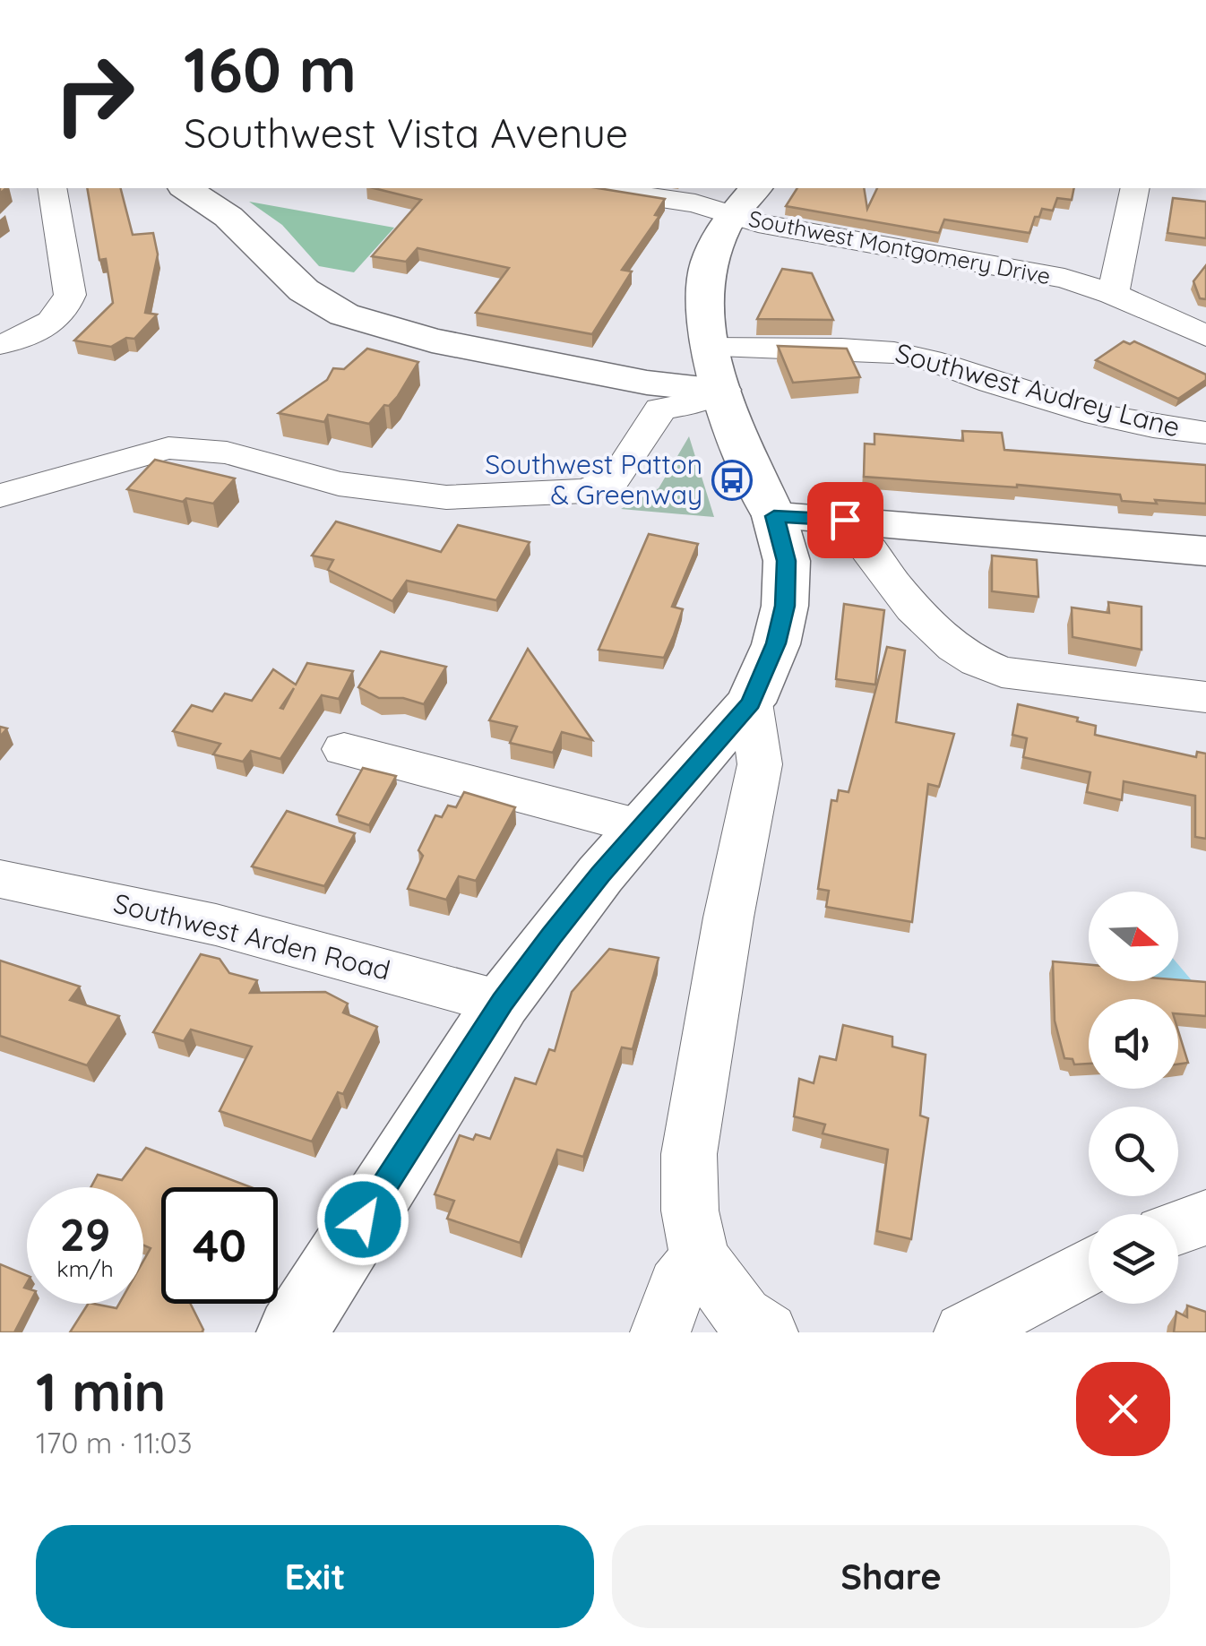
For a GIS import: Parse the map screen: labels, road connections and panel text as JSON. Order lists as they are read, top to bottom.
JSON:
{
  "streets": {
    "street": ["Southwest Montgomery Drive", "Southwest Audrey Lane", "Southwest Arden Road"]
  },
  "places": {
    "bus stop": ["Southwest Patton & Greenway"]
  },
  "north": "right",
  "page": {
    "turn": ["160 m", "Southwest Vista Avenue"],
    "speed": "29 km/h",
    "limit": "40",
    "heading": ["1 min", "170 m · 11:03"],
    "buttons": ["Exit", "Share"]
  }
}
